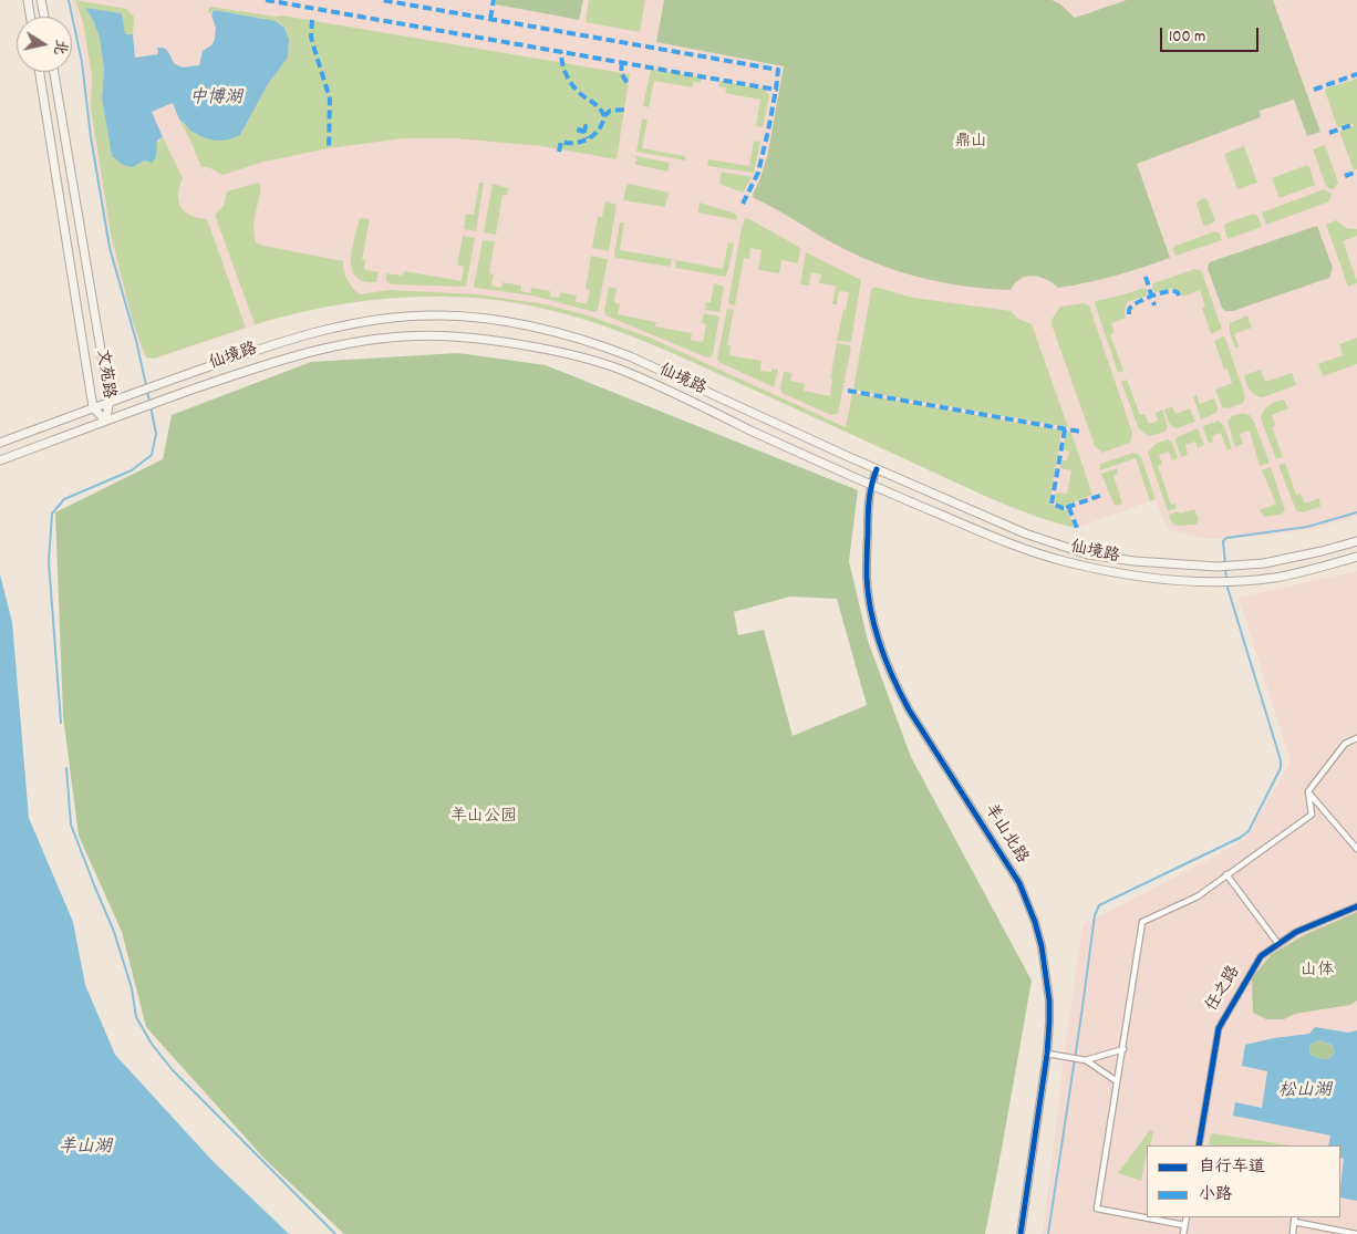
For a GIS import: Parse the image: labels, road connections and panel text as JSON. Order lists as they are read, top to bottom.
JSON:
{
  "streets": {
    "main road": ["仙境路", "文苑路"],
    "street": ["羊山北路", "任之路"]
  },
  "crossings": [
    ["仙境路", "文苑路"],
    ["仙境路", "羊山北路"]
  ],
  "water": ["中博湖", "松山湖", "羊山湖"],
  "parks": ["鼎山", "羊山公园", "山体"],
  "legend": ["自行车道", "小路"],
  "scale_bar": "100 m",
  "north": "right"
}
